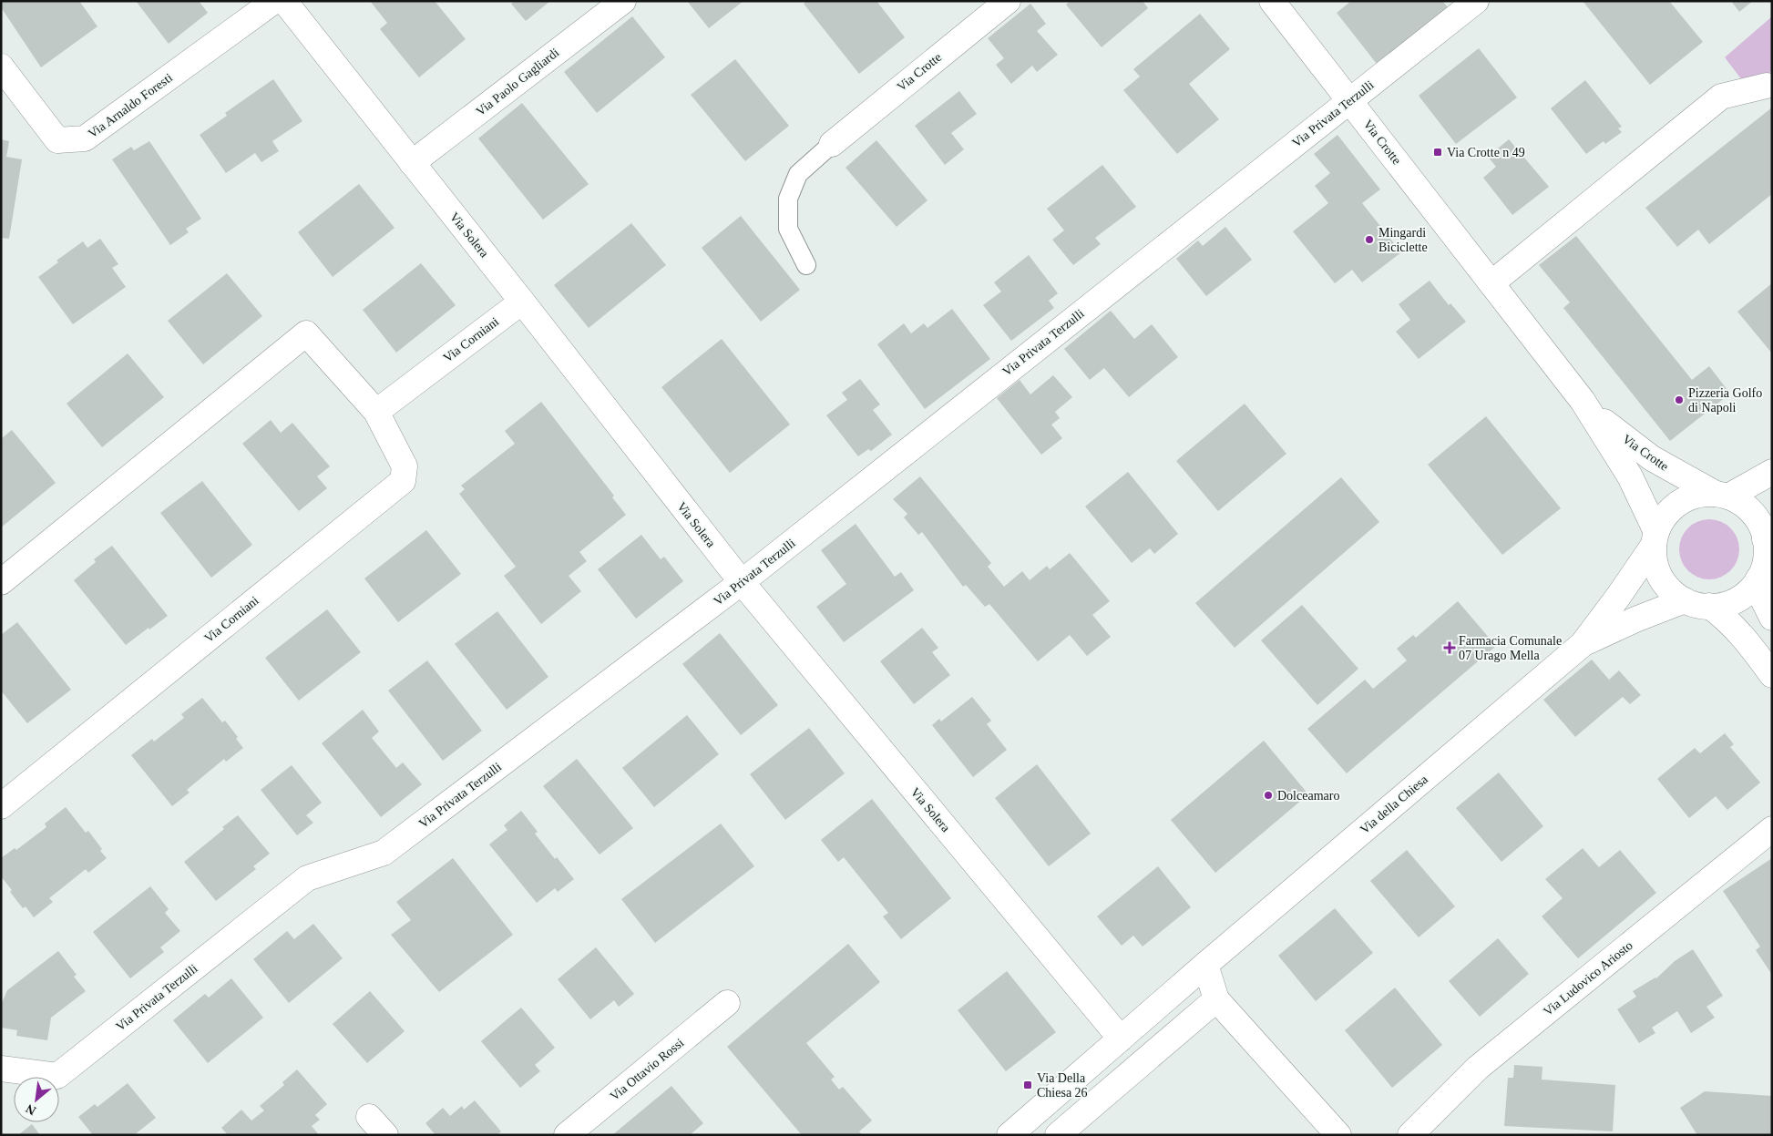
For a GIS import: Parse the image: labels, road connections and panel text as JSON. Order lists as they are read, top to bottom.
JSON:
{
  "streets": {
    "street": [
      "Via Crotte",
      "Via Paolo Gagliardi",
      "Via Arnaldo Foresti",
      "Via Privata Terzulli",
      "Via Solera",
      "Via Corniani",
      "Via della Chiesa",
      "Via Ludovico Ariosto",
      "Via Ottavio Rossi"
    ]
  },
  "crossings": [
    ["Via Crotte", "Via Privata Terzulli"],
    ["Via Crotte", "Via della Chiesa"],
    ["Via Paolo Gagliardi", "Via Solera"],
    ["Via Privata Terzulli", "Via Solera"],
    ["Via Solera", "Via Corniani"],
    ["Via Solera", "Via della Chiesa"]
  ],
  "places": {
    "transit": ["Via Crotte n 49", "Via Della Chiesa 26"],
    "other": ["Mingardi Biciclette", "Pizzeria Golfo di Napoli", "Dolceamaro"],
    "health": ["Farmacia Comunale 07 Urago Mella"]
  },
  "north": "bottom left"
}
